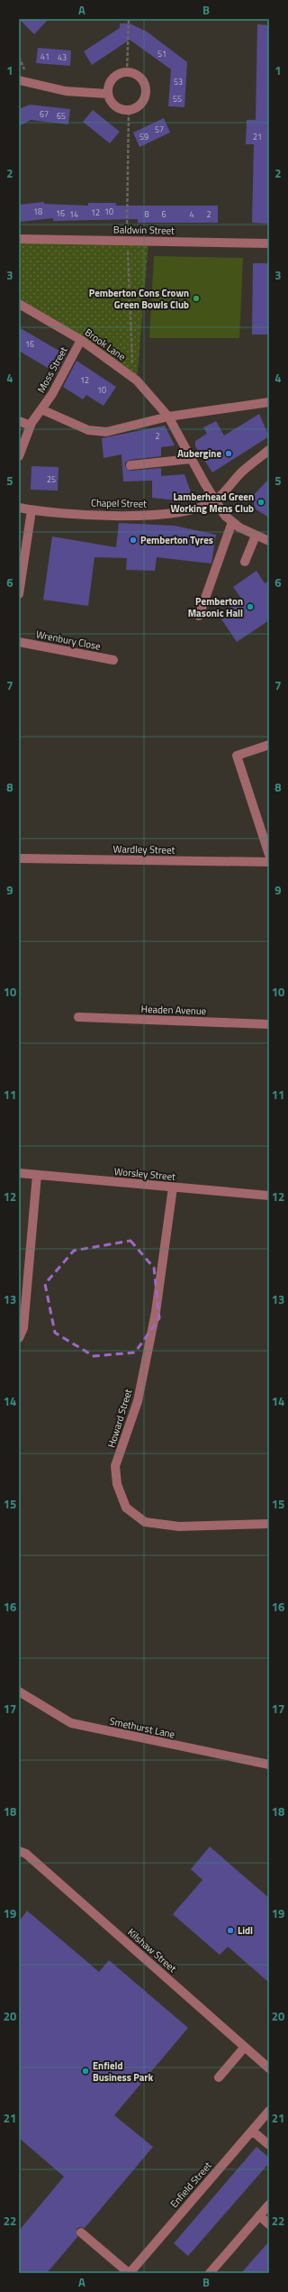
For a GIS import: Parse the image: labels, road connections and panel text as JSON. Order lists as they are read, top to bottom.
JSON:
{
  "streets": {
    "street": [
      "Baldwin Street",
      "Brook Lane",
      "Moss Street",
      "Chapel Street",
      "Wrenbury Close",
      "Wardley Street",
      "Headen Avenue",
      "Worsley Street",
      "Howard Street",
      "Smethurst Lane",
      "Kilshaw Street",
      "Enfield Street"
    ]
  },
  "crossings": [
    ["Brook Lane", "Moss Street"],
    ["Brook Lane", "Chapel Street"],
    ["Worsley Street", "Howard Street"]
  ],
  "places": [
    "Pemberton Cons Crown Green Bowls Club",
    "Aubergine",
    "Lamberhead Green Working Mens Club",
    "Pemberton Tyres",
    "Pemberton Masonic Hall",
    "Lidl",
    "Enfield Business Park"
  ],
  "house_numbers": [
    "51",
    "41",
    "43",
    "53",
    "55",
    "67",
    "65",
    "57",
    "59",
    "21",
    "18",
    "10",
    "12",
    "16",
    "14",
    "8",
    "6",
    "4",
    "2",
    "16",
    "12",
    "10",
    "2",
    "25"
  ],
  "grid": {
    "columns": ["A", "B"],
    "rows": [
      "1",
      "2",
      "3",
      "4",
      "5",
      "6",
      "7",
      "8",
      "9",
      "10",
      "11",
      "12",
      "13",
      "14",
      "15",
      "16",
      "17",
      "18",
      "19",
      "20",
      "21",
      "22"
    ]
  }
}
